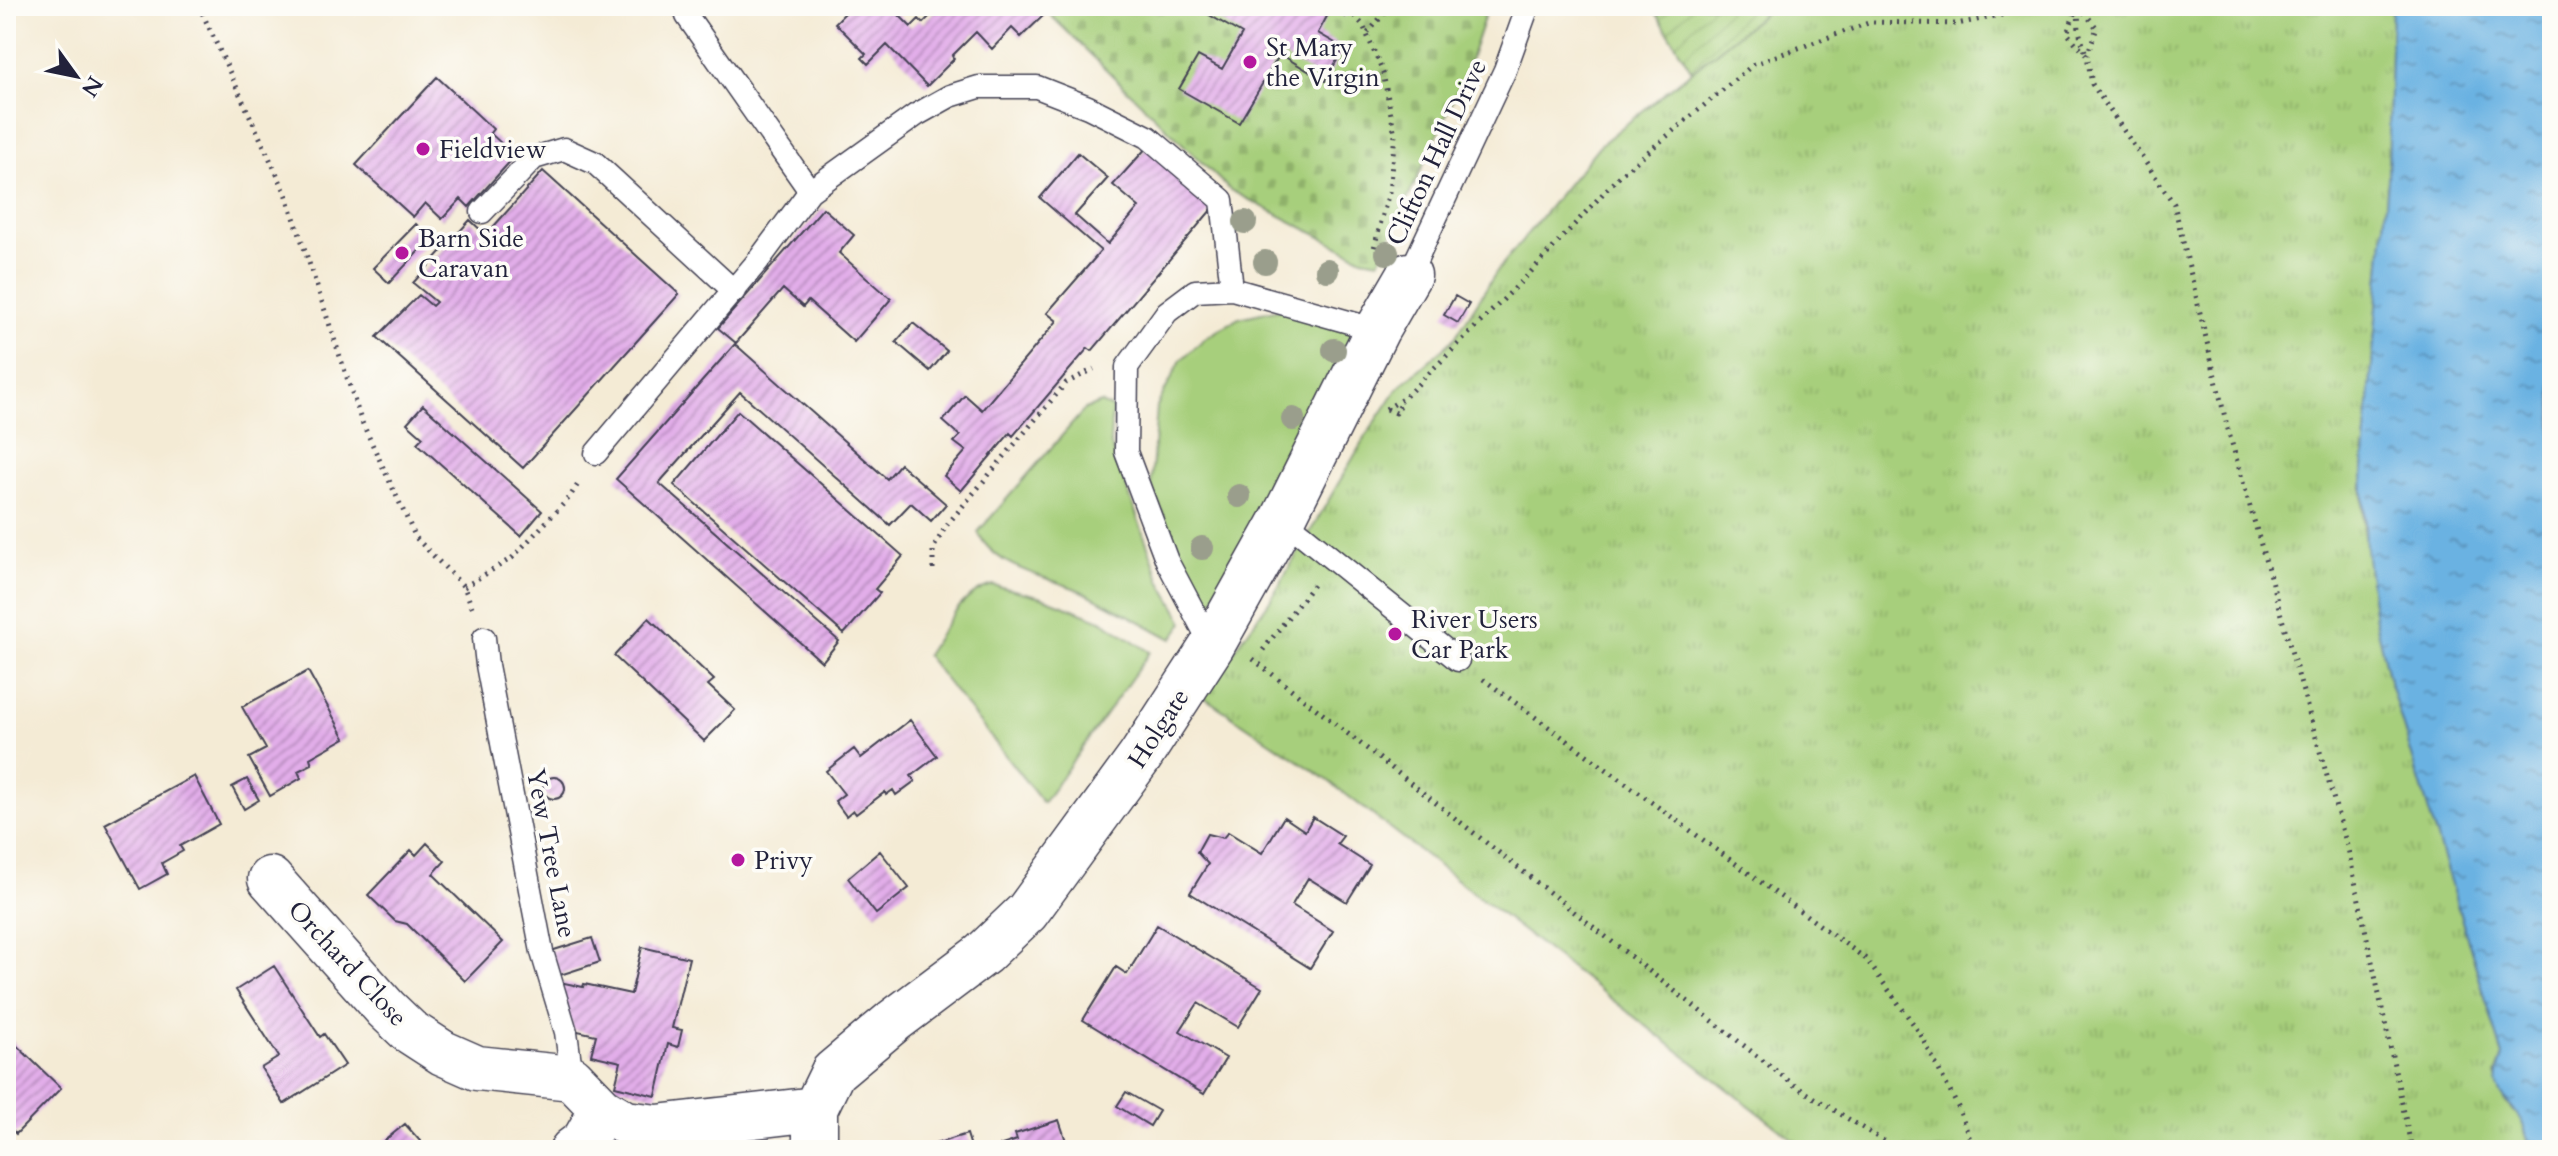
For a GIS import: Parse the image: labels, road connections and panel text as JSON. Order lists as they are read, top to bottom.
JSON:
{
  "streets": {
    "street": ["Holgate", "Orchard Close"],
    "lane": ["Clifton Hall Drive", "Yew Tree Lane"]
  },
  "crossings": [
    ["Clifton Hall Drive", "Holgate"],
    ["Yew Tree Lane", "Orchard Close"]
  ],
  "places": [
    "St Mary the Virgin",
    "Fieldview",
    "Barn Side Caravan",
    "River Users Car Park",
    "Privy"
  ],
  "north": "bottom right"
}
